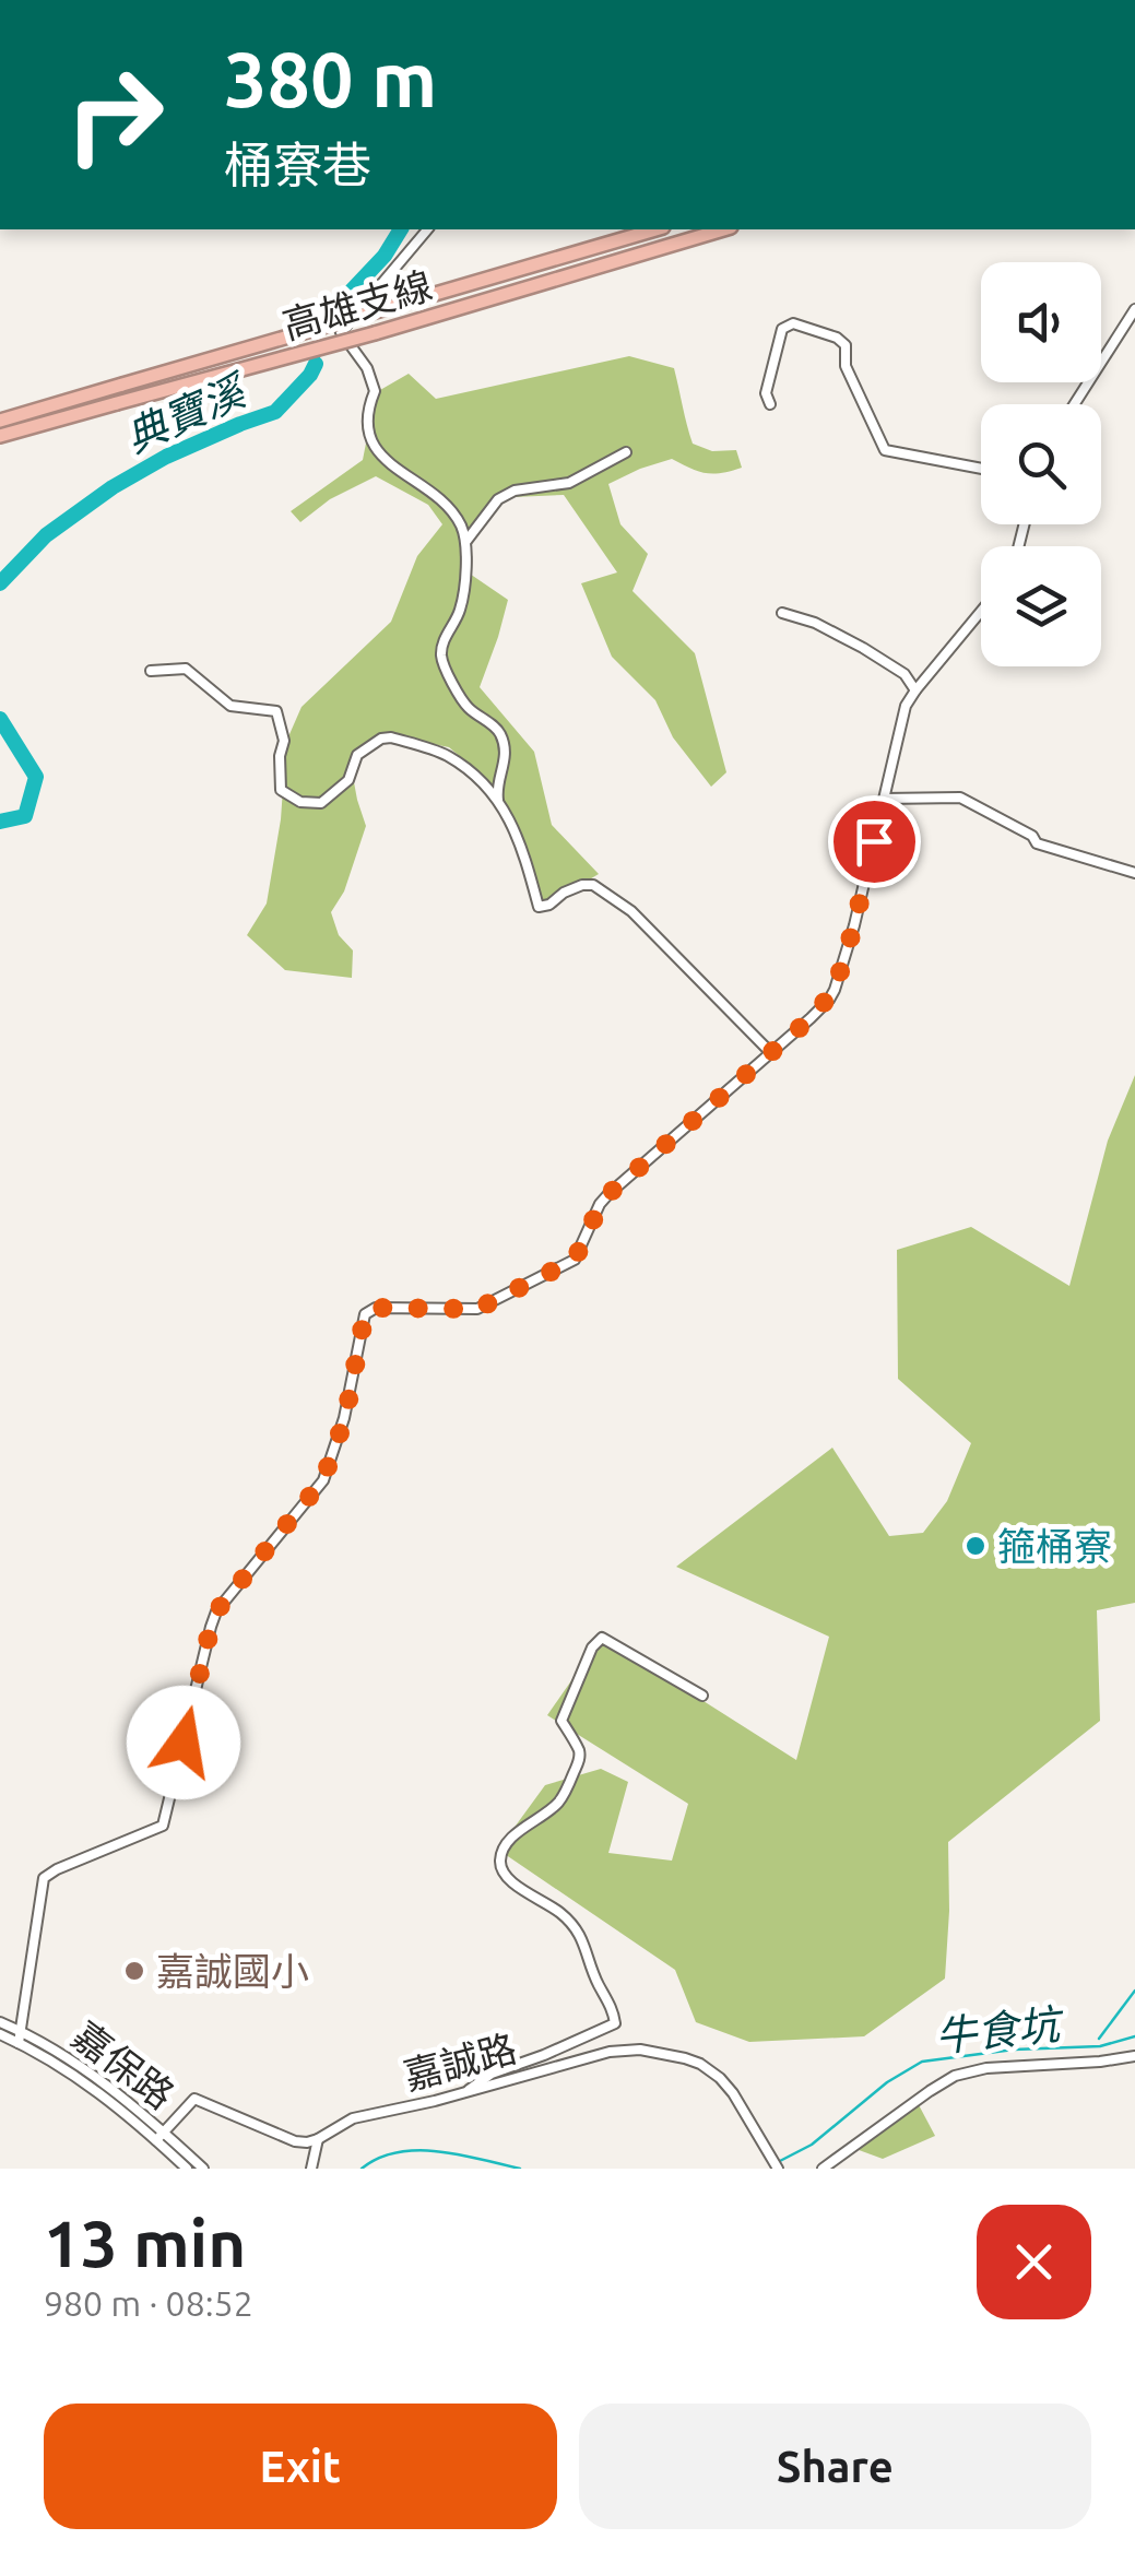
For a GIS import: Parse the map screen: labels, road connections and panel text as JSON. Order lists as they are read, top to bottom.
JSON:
{
  "streets": {
    "highway": ["高雄支線"],
    "street": ["嘉誠路", "嘉保路"]
  },
  "water": ["典寶溪", "牛食坑"],
  "places": ["箍桶寮", "嘉誠國小"],
  "page": {
    "turn": ["380 m", "桶寮巷"],
    "heading": ["13 min", "980 m · 08:52"],
    "buttons": ["Exit", "Share"]
  }
}
